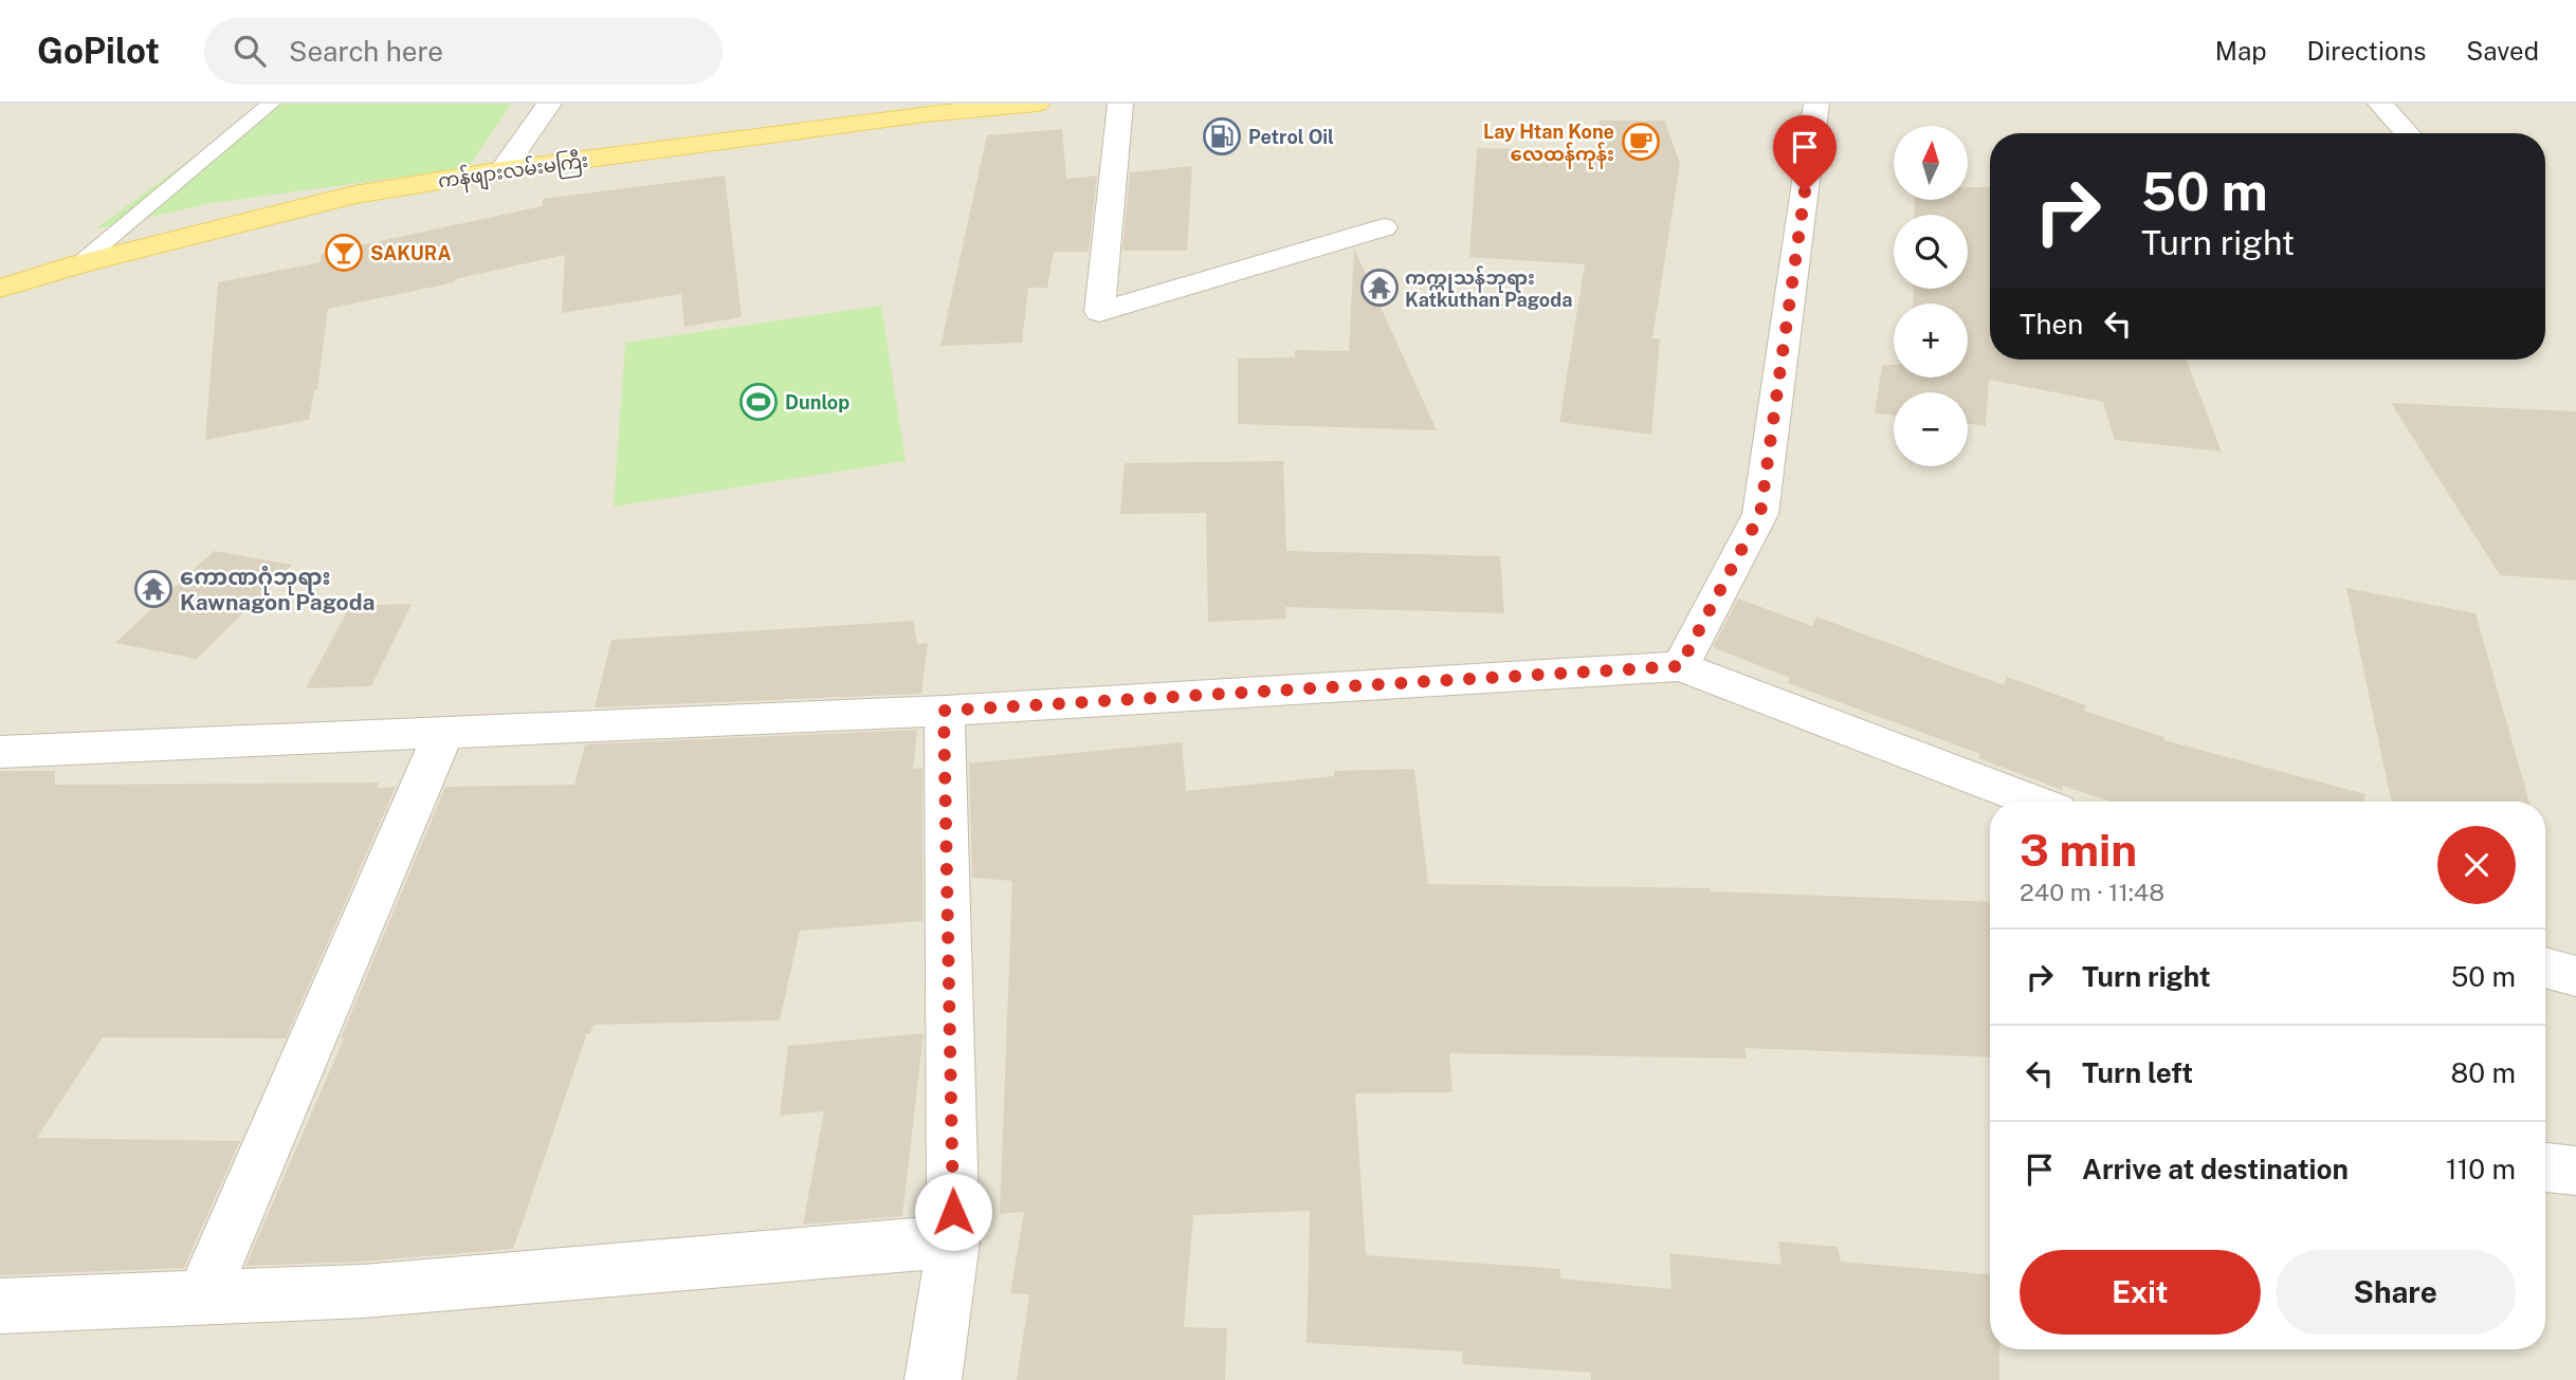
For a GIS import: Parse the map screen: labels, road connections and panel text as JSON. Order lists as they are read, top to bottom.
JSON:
{
  "streets": {
    "main road": ["ကန်ဖျားလမ်းမကြီး"]
  },
  "places": {
    "fuel station": ["Petrol Oil"],
    "cafe": ["Lay Htan Kone လေထန်ကုန်း"],
    "bar": ["SAKURA"],
    "temple": ["ကက္ကုသန်ဘုရား Katkuthan Pagoda", "ကောဏဂုံဘုရား Kawnagon Pagoda"],
    "sports": ["Dunlop"]
  },
  "north": "top",
  "page": {
    "header": "GoPilot",
    "search": "Search here",
    "nav": ["Map", "Directions", "Saved"],
    "map_buttons": ["+", "−"],
    "turn": ["50 m", "Turn right"],
    "then": "Then",
    "heading": ["3 min", "240 m · 11:48"],
    "list": [
      {
        "name": "Turn right",
        "value": "50 m"
      },
      {
        "name": "Turn left",
        "value": "80 m"
      },
      {
        "name": "Arrive at destination",
        "value": "110 m"
      }
    ],
    "buttons": ["Exit", "Share"]
  }
}
